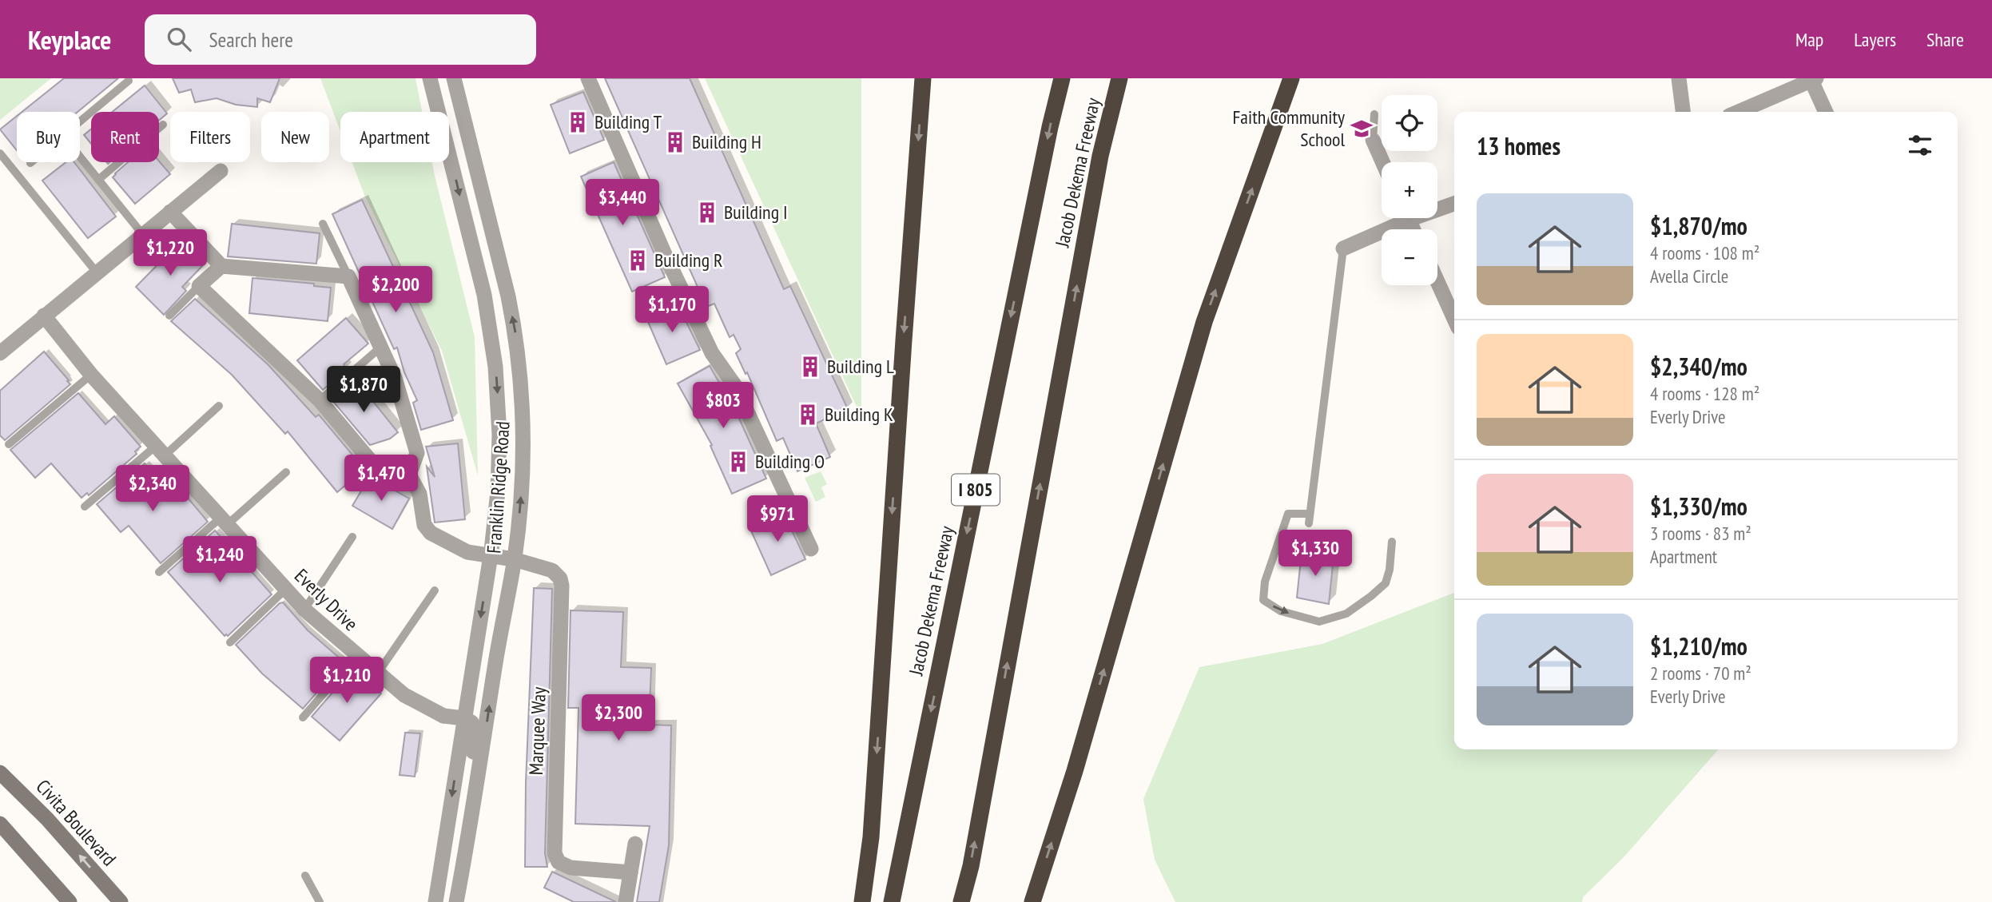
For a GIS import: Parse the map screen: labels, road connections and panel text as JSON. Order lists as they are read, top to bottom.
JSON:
{
  "streets": {
    "highway": ["Jacob Dekema Freeway", "I 805"],
    "main road": ["Civita Boulevard"],
    "street": ["Franklin Ridge Road", "Everly Drive", "Marquee Way"]
  },
  "crossings": [
    ["Franklin Ridge Road", "Everly Drive"],
    ["Franklin Ridge Road", "Marquee Way"]
  ],
  "places": {
    "building": [
      "Building T",
      "Building H",
      "Building I",
      "Building R",
      "Building L",
      "Building K",
      "Building O"
    ],
    "school or university": ["Faith Community School"]
  },
  "page": {
    "header": "Keyplace",
    "search": "Search here",
    "nav": ["Map", "Layers", "Share"],
    "map_buttons": ["+", "−"],
    "chip": [
      "Buy",
      "Rent",
      "Filters",
      "New",
      "Apartment"
    ],
    "heading": "13 homes",
    "price": [
      "$3,440",
      "$1,220",
      "$2,200",
      "$1,170",
      "$1,870",
      "$803",
      "$1,470",
      "$2,340",
      "$971",
      "$1,330",
      "$1,240",
      "$1,210",
      "$2,300"
    ],
    "list": [
      {
        "name": "$1,870/mo",
        "note": "4 rooms · 108 m² · Avella Circle"
      },
      {
        "name": "$2,340/mo",
        "note": "4 rooms · 128 m² · Everly Drive"
      },
      {
        "name": "$1,330/mo",
        "note": "3 rooms · 83 m² · Apartment"
      },
      {
        "name": "$1,210/mo",
        "note": "2 rooms · 70 m² · Everly Drive"
      }
    ]
  }
}
